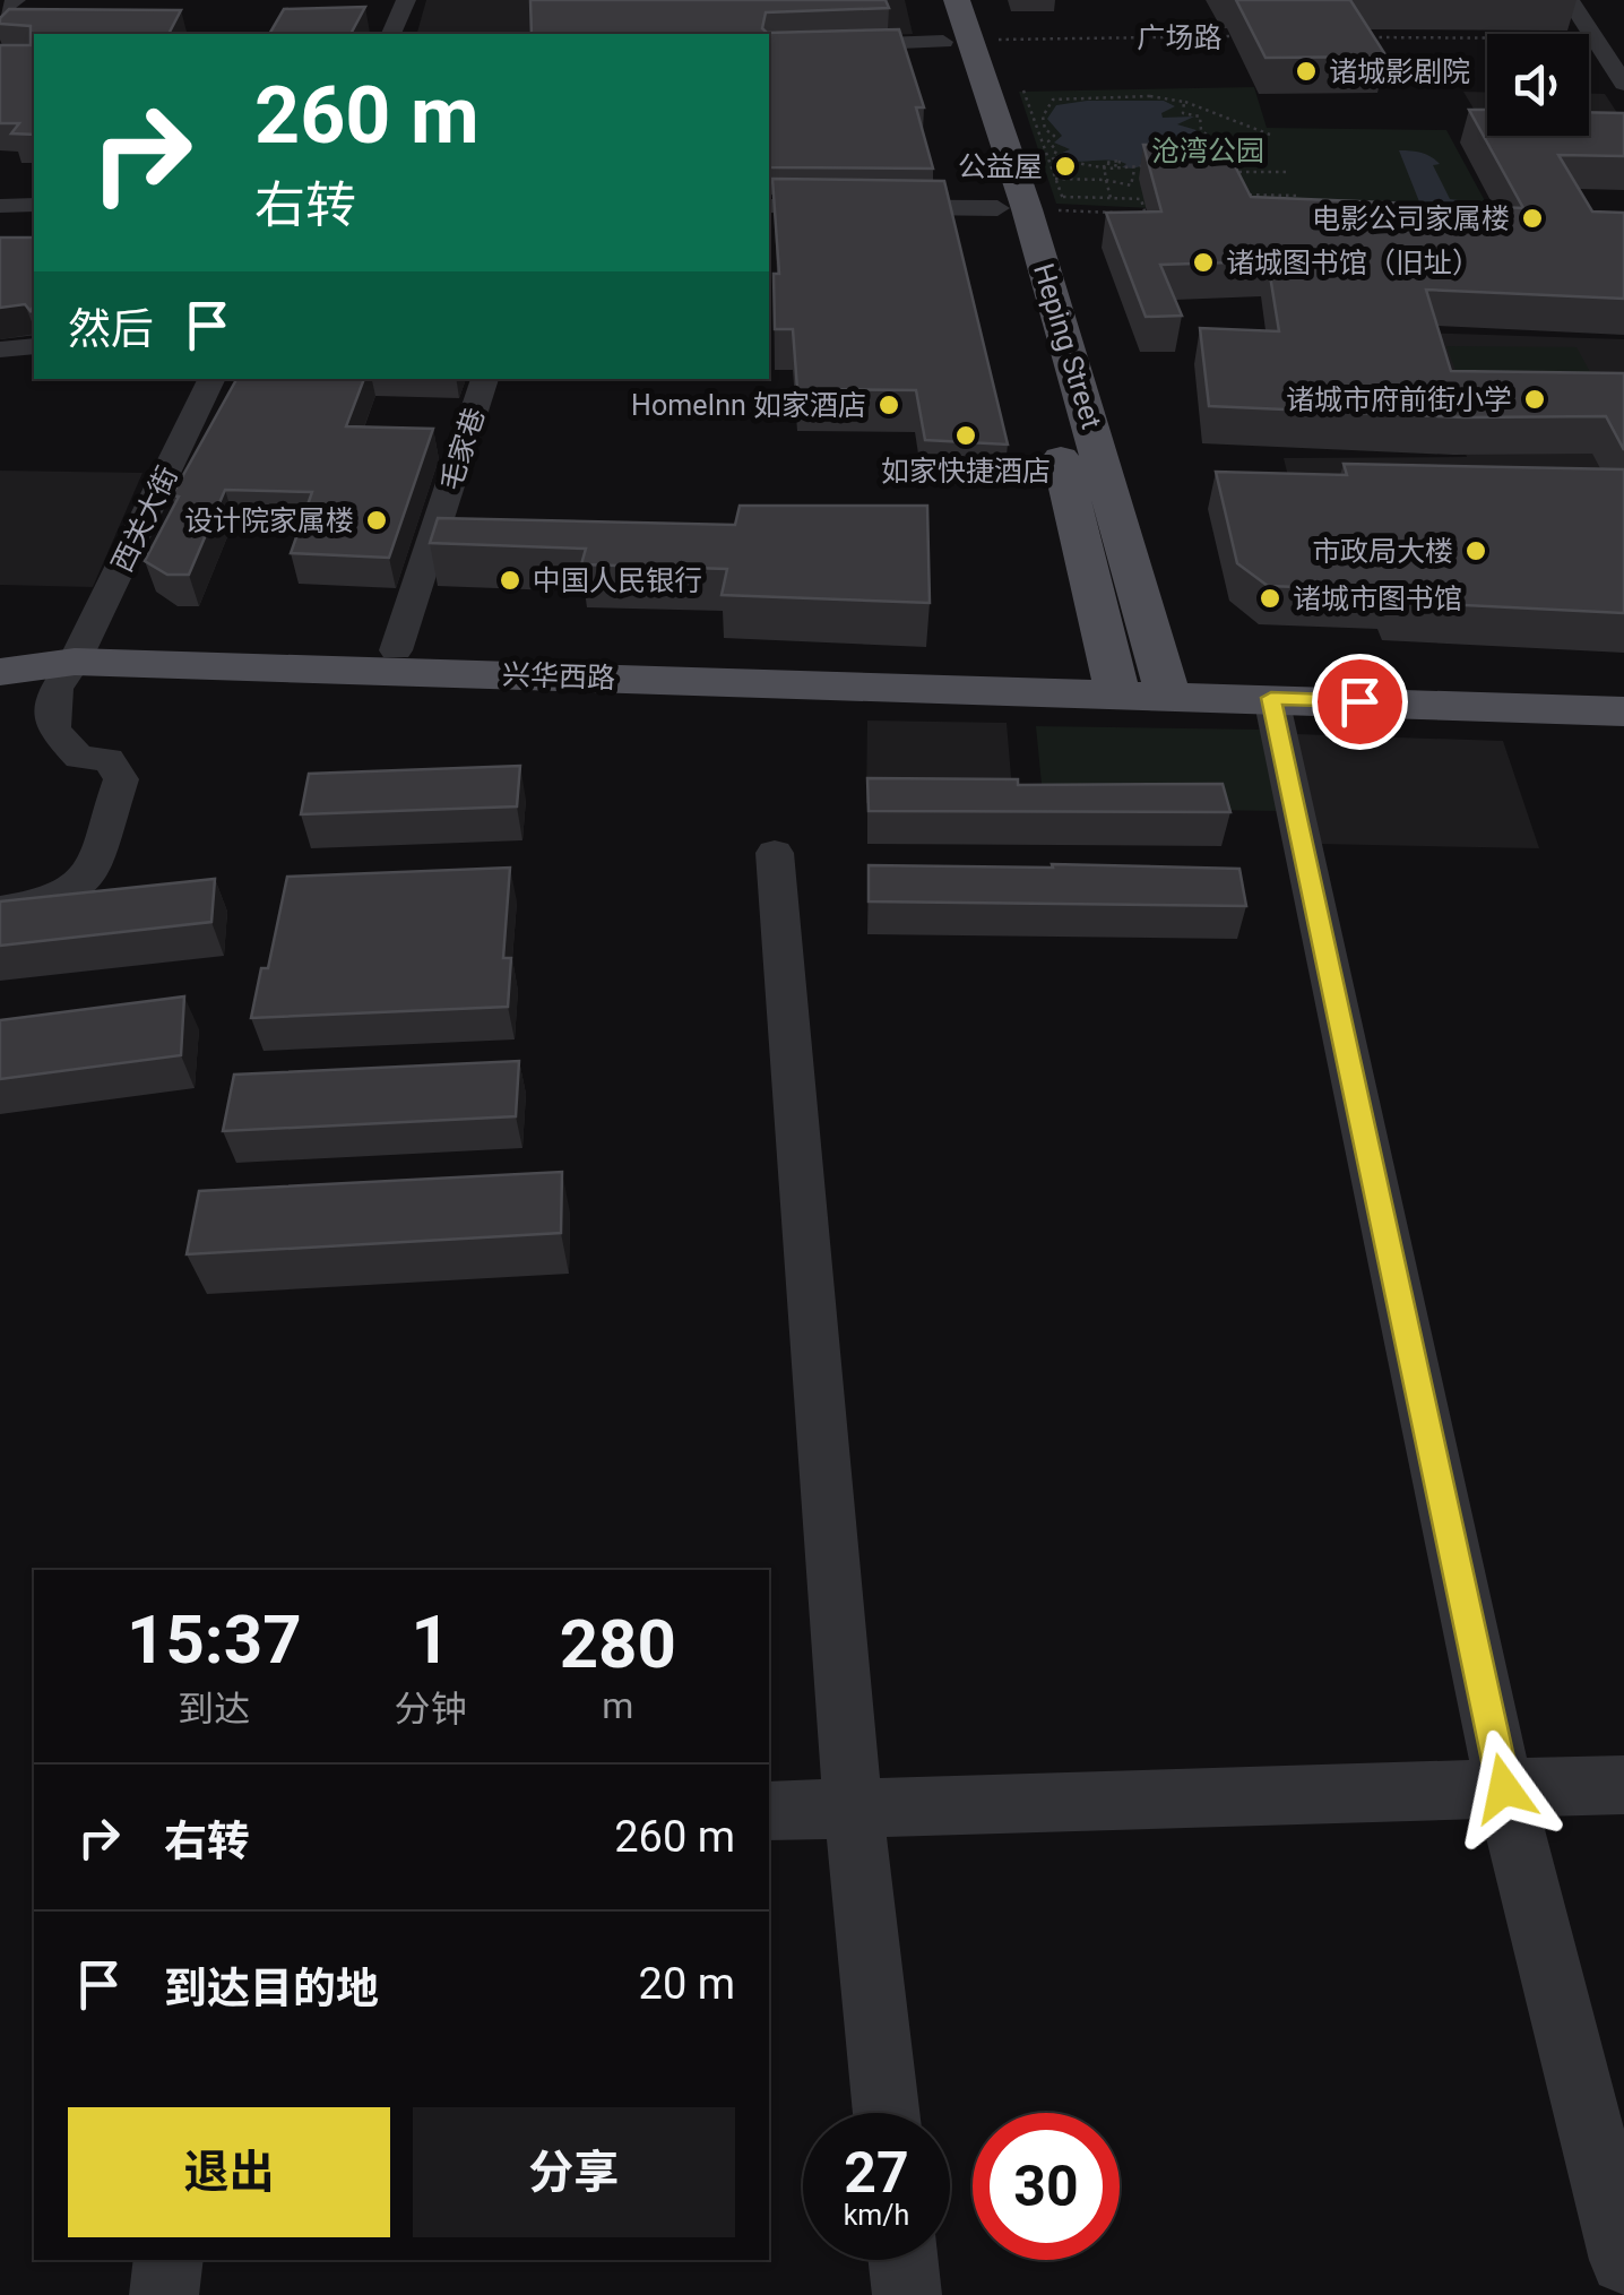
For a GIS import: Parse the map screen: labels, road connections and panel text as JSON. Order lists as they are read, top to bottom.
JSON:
{
  "streets": {
    "main road": ["Heping Street", "兴华西路"],
    "street": ["毛家巷", "西关大街"],
    "path": ["广场路"]
  },
  "crossings": [
    ["广场路", "Heping Street"],
    ["Heping Street", "兴华西路"],
    ["西关大街", "兴华西路"]
  ],
  "parks": ["沧湾公园"],
  "places": [
    "诸城影剧院",
    "公益屋",
    "电影公司家属楼",
    "诸城图书馆（旧址）",
    "诸城市府前街小学",
    "HomeInn 如家酒店",
    "如家快捷酒店",
    "设计院家属楼",
    "市政局大楼",
    "中国人民银行",
    "诸城市图书馆"
  ],
  "page": {
    "turn": ["260 m", "右转"],
    "then": "然后",
    "eta": [
      "15:37",
      "到达",
      "1",
      "分钟",
      "280",
      "m"
    ],
    "list": [
      {
        "name": "右转",
        "value": "260 m"
      },
      {
        "name": "到达目的地",
        "value": "20 m"
      }
    ],
    "buttons": ["退出", "分享"],
    "speed": "27 km/h",
    "limit": "30"
  }
}
